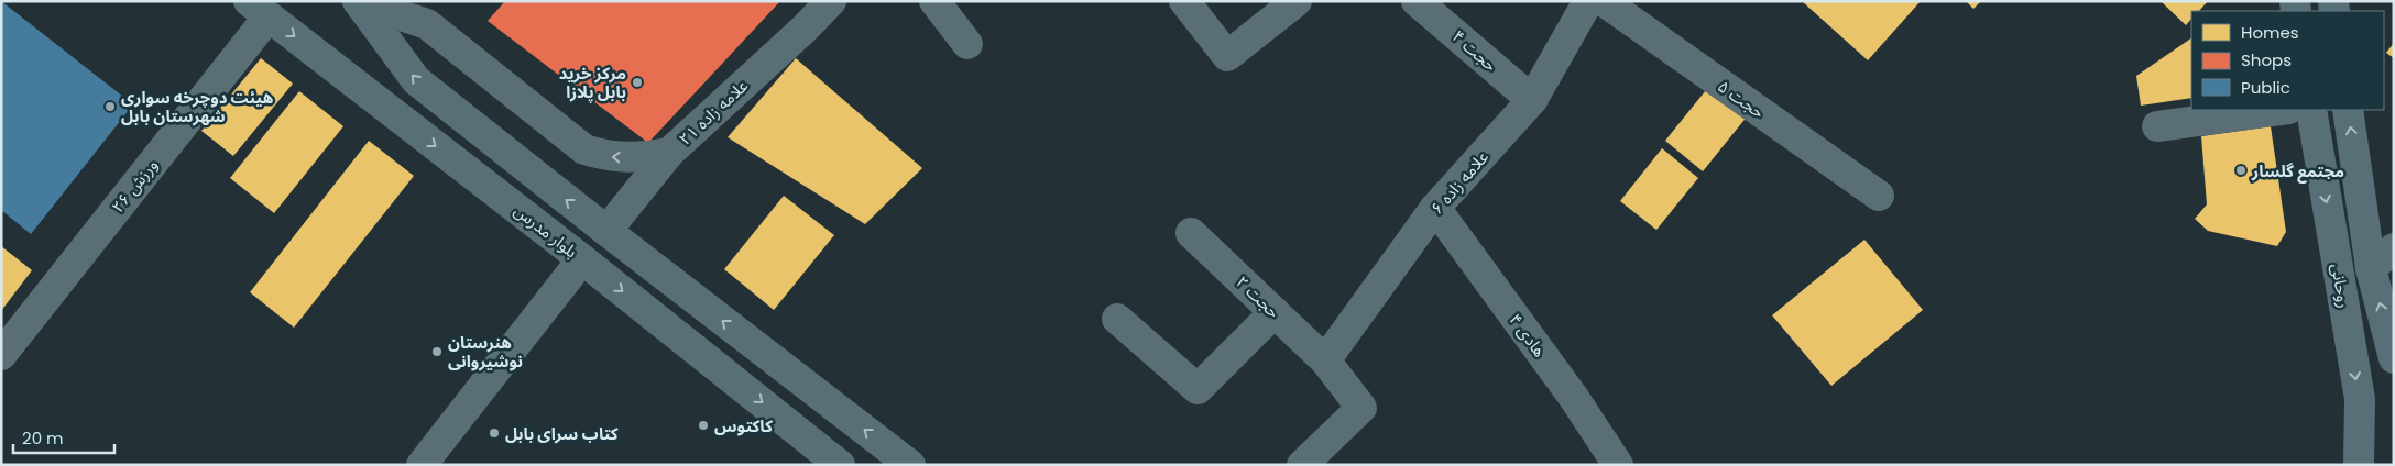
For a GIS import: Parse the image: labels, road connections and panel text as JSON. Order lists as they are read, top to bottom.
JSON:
{
  "streets": {
    "main road": ["بلوار مدرس", "روحانی"],
    "street": [
      "حجت ۴",
      "حجت ۵",
      "علامه زاده ۲۱",
      "علامه زاده ۶",
      "ورزش ۲۶",
      "حجت ۲",
      "هادی ۴"
    ]
  },
  "crossings": [
    ["حجت ۴", "علامه زاده ۶"],
    ["علامه زاده ۶", "حجت ۲"],
    ["علامه زاده ۶", "هادی ۴"],
    ["ورزش ۲۶", "بلوار مدرس"]
  ],
  "places": [
    "مرکز خرید بابل پلازا",
    "هیئت دوچرخه سواری شهرستان بابل",
    "مجتمع گلسار",
    "هنرستان نوشیروانی",
    "کاکتوس",
    "کتاب سرای بابل"
  ],
  "legend": ["Homes", "Shops", "Public"],
  "scale_bar": "20 m"
}
